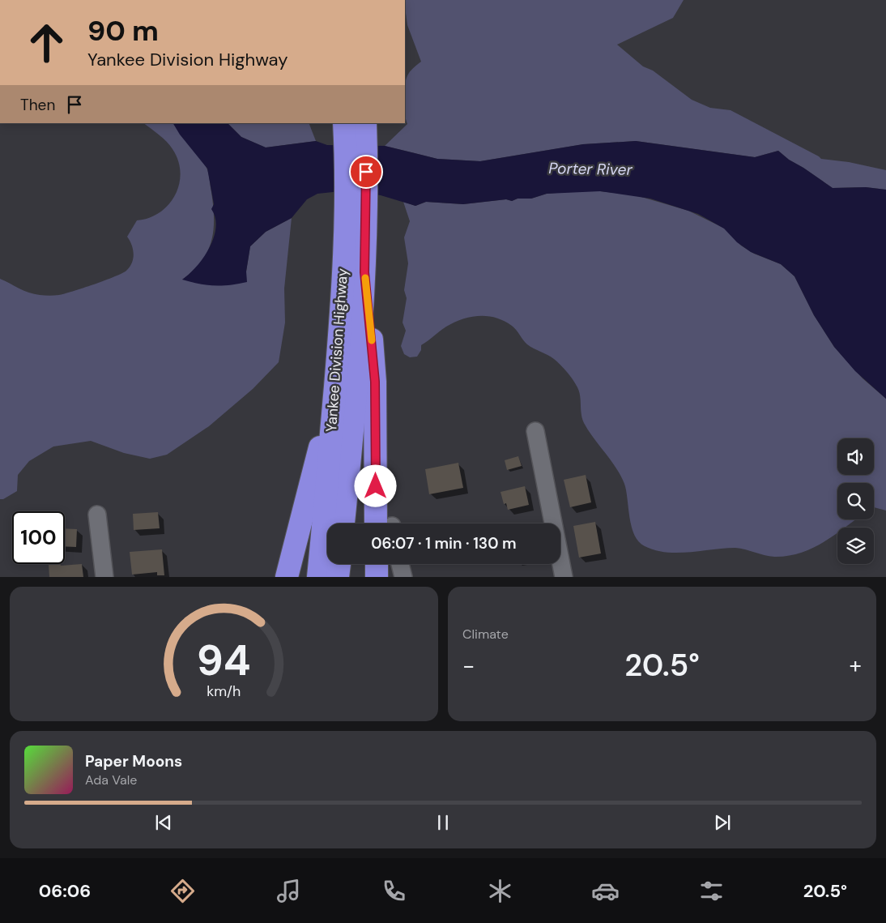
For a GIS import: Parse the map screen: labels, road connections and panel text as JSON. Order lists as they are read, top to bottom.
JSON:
{
  "streets": {
    "highway": ["Yankee Division Highway"]
  },
  "water": ["Porter River"],
  "page": {
    "turn": ["90 m", "Yankee Division Highway"],
    "then": "Then",
    "limit": "100",
    "trip": "06:07 · 1 min · 130 m",
    "tile": "Climate",
    "heat": ["−", "20.5°", "+"],
    "song": ["Paper Moons", "Ada Vale"],
    "tabs": ["06:06", "20.5°"],
    "gauge": ["94", "km/h"]
  }
}
